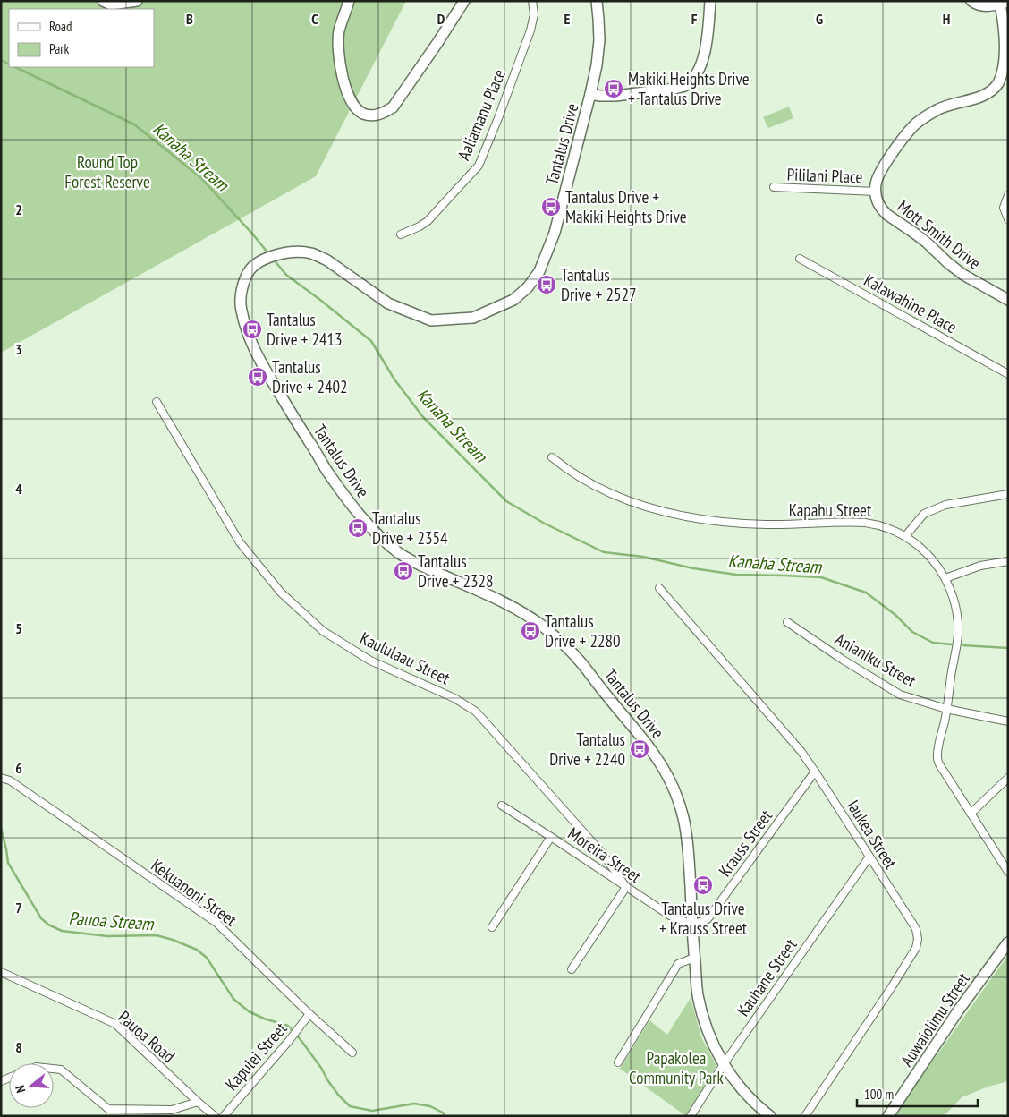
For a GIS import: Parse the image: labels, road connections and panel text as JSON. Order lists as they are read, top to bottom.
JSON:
{
  "streets": {
    "street": [
      "Aaliamanu Place",
      "Tantalus Drive",
      "Pililani Place",
      "Mott Smith Drive",
      "Kalawahine Place",
      "Kapahu Street",
      "Kaululaau Street",
      "Anianiku Street",
      "Iaukea Street",
      "Krauss Street",
      "Moreira Street",
      "Kekuanoni Street",
      "Kauhane Street",
      "Auwaiolimu Street",
      "Pauoa Road",
      "Kapulei Street"
    ]
  },
  "crossings": [
    ["Tantalus Drive", "Krauss Street"],
    ["Tantalus Drive", "Moreira Street"],
    ["Tantalus Drive", "Kauhane Street"],
    ["Pililani Place", "Mott Smith Drive"],
    ["Kapahu Street", "Anianiku Street"],
    ["Kaululaau Street", "Moreira Street"],
    ["Iaukea Street", "Krauss Street"],
    ["Iaukea Street", "Kauhane Street"],
    ["Krauss Street", "Moreira Street"],
    ["Kekuanoni Street", "Kapulei Street"]
  ],
  "water": ["Kanaha Stream", "Pauoa Stream"],
  "parks": ["Round Top Forest Reserve", "Papakolea Community Park"],
  "places": {
    "bus stop": [
      "Makiki Heights Drive + Tantalus Drive",
      "Tantalus Drive + Makiki Heights Drive",
      "Tantalus Drive + 2527",
      "Tantalus Drive + 2413",
      "Tantalus Drive + 2402",
      "Tantalus Drive + 2354",
      "Tantalus Drive + 2328",
      "Tantalus Drive + 2280",
      "Tantalus Drive + 2240",
      "Tantalus Drive + Krauss Street"
    ]
  },
  "legend": ["Road", "Park"],
  "scale_bar": "100 m",
  "north": "left",
  "grid": {
    "columns": [
      "B",
      "C",
      "D",
      "E",
      "F",
      "G",
      "H"
    ],
    "rows": [
      "2",
      "3",
      "4",
      "5",
      "6",
      "7",
      "8"
    ]
  }
}
